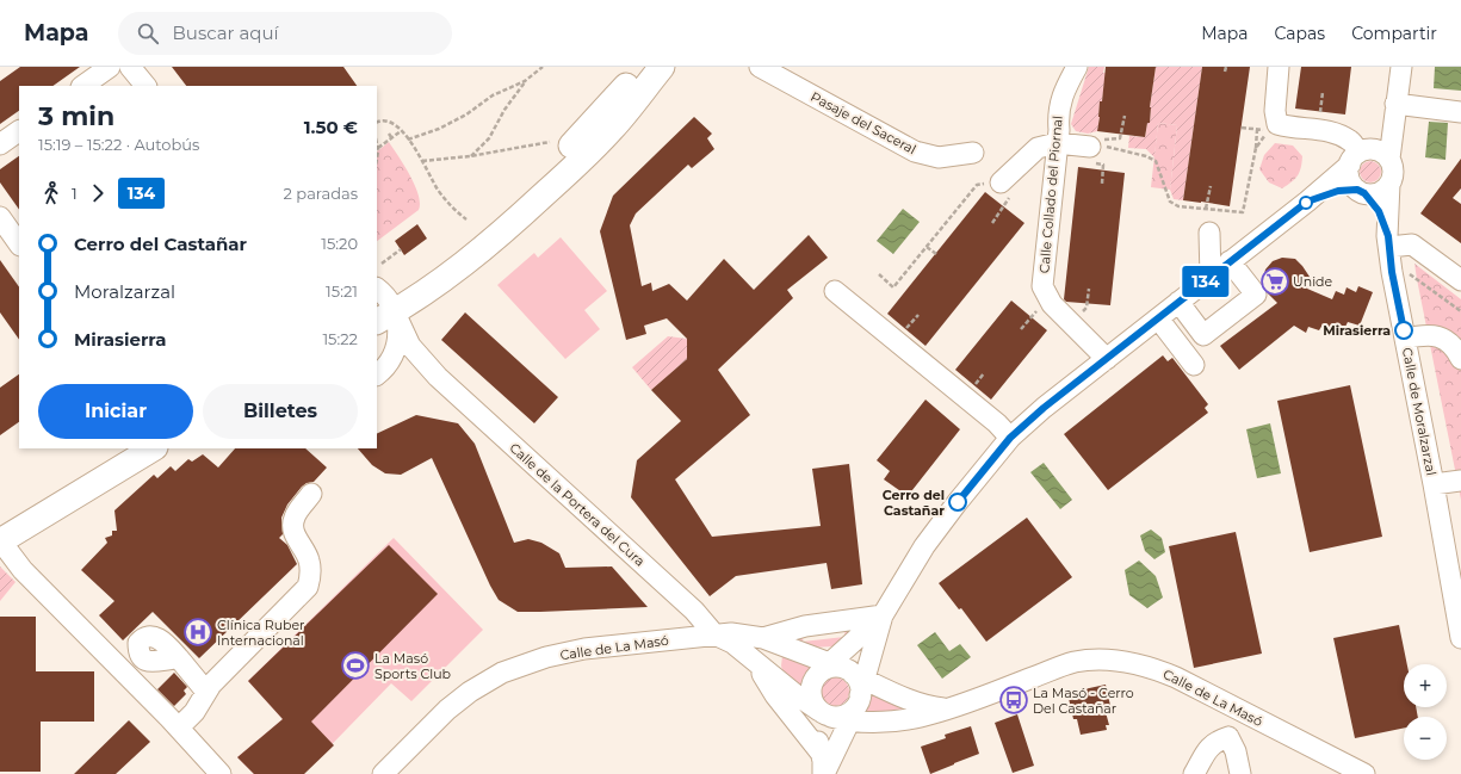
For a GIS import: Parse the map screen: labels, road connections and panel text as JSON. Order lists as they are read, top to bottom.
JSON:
{
  "streets": {
    "street": [
      "Pasaje del Saceral",
      "Calle Collado del Piornal",
      "Calle de Moralzarzal",
      "Calle de la Portera del Cura",
      "Calle de La Masó"
    ]
  },
  "crossings": [
    ["Calle de la Portera del Cura", "Calle de La Masó"]
  ],
  "places": {
    "supermarket": ["Unide"],
    "other": ["Mirasierra", "Cerro del Castañar"],
    "hospital": ["Clínica Ruber Internacional"],
    "sports": ["La Masó Sports Club"],
    "bus stop": ["La Masó - Cerro Del Castañar"]
  },
  "lines": ["bus line 134"],
  "page": {
    "header": "Mapa",
    "search": "Buscar aquí",
    "nav": ["Mapa", "Capas", "Compartir"],
    "on_map": "134",
    "heading": ["3 min", "15:19 – 15:22 · Autobús", "1.50 €"],
    "legs": ["1", "134", "2 paradas"],
    "list": [
      {
        "name": "Cerro del Castañar",
        "value": "15:20"
      },
      {
        "name": "Moralzarzal",
        "value": "15:21"
      },
      {
        "name": "Mirasierra",
        "value": "15:22"
      }
    ],
    "buttons": ["Iniciar", "Billetes"],
    "map_buttons": ["+", "−"]
  }
}
